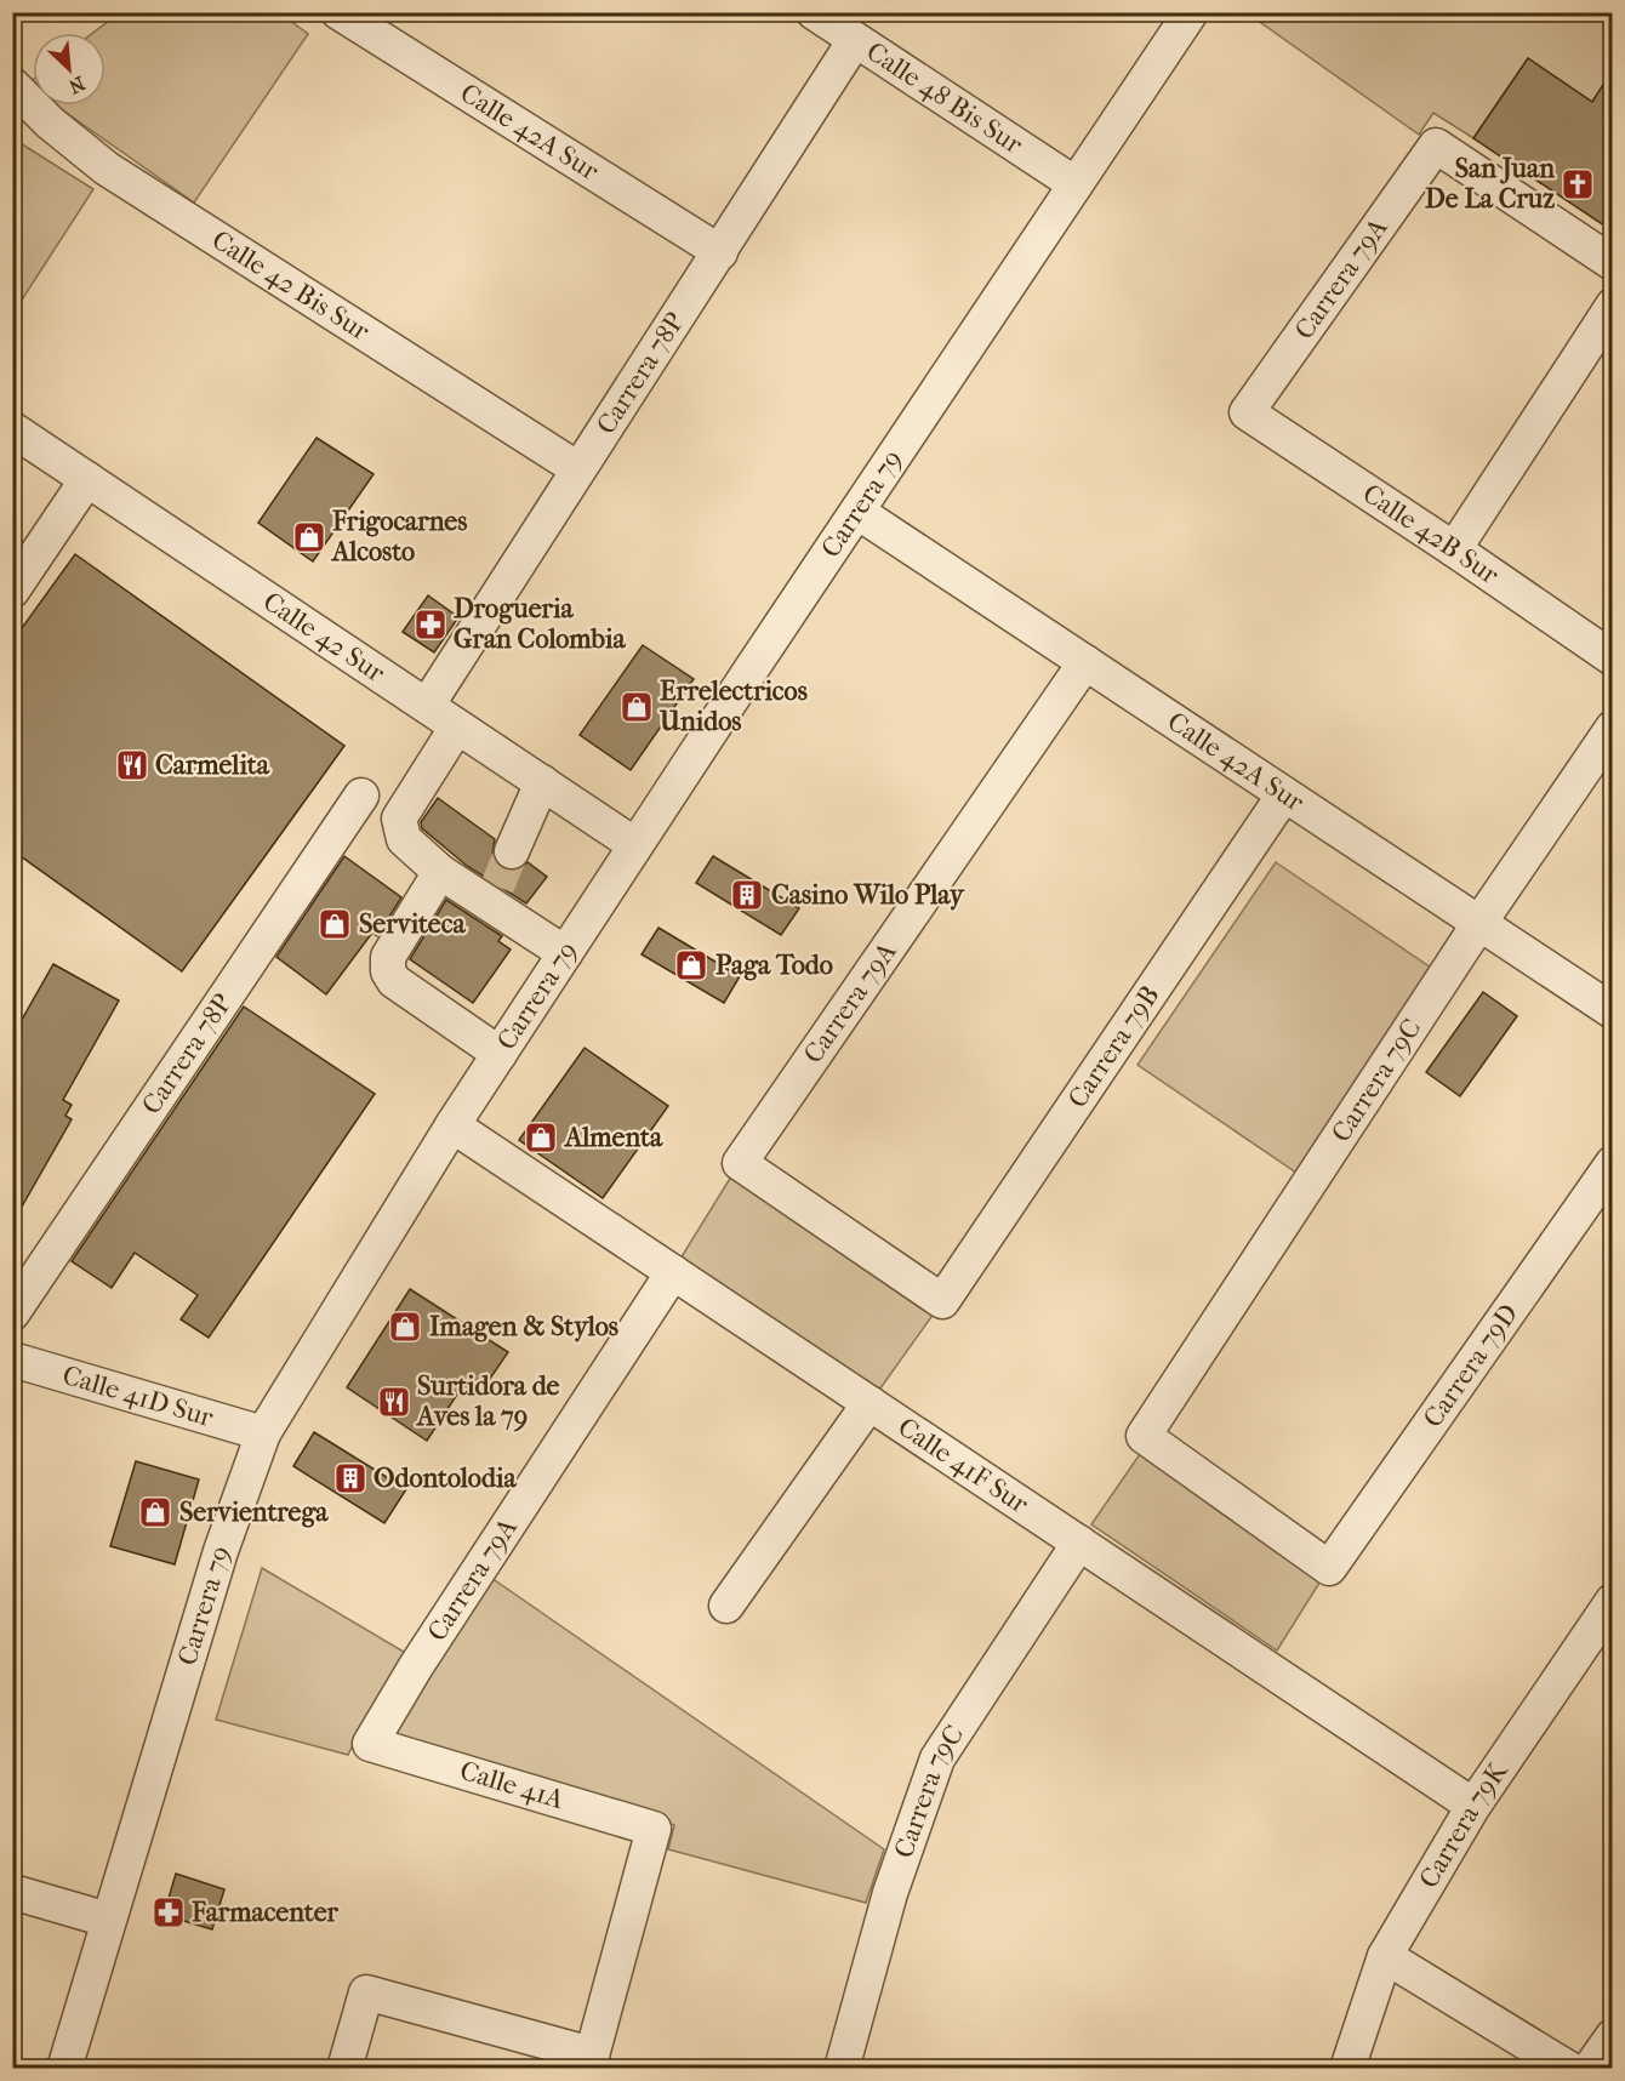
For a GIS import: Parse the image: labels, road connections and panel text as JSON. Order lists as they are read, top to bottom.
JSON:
{
  "streets": {
    "street": [
      "Calle 48 Bis Sur",
      "Calle 42A Sur",
      "Carrera 79A",
      "Calle 42 Bis Sur",
      "Carrera 78P",
      "Carrera 79",
      "Calle 42B Sur",
      "Calle 42 Sur",
      "Carrera 79B",
      "Carrera 79C",
      "Carrera 79D",
      "Calle 41D Sur",
      "Calle 41F Sur",
      "Calle 41A",
      "Carrera 79K"
    ]
  },
  "crossings": [
    ["Calle 48 Bis Sur", "Carrera 78P"],
    ["Calle 48 Bis Sur", "Carrera 79"],
    ["Calle 42A Sur", "Carrera 79A"],
    ["Calle 42A Sur", "Carrera 78P"],
    ["Calle 42A Sur", "Carrera 79"],
    ["Calle 42A Sur", "Carrera 79B"],
    ["Calle 42A Sur", "Carrera 79C"],
    ["Carrera 79A", "Calle 42B Sur"],
    ["Carrera 79A", "Carrera 79B"],
    ["Carrera 79A", "Calle 41F Sur"],
    ["Carrera 79A", "Calle 41A"],
    ["Calle 42 Bis Sur", "Carrera 78P"],
    ["Carrera 78P", "Calle 42 Sur"],
    ["Carrera 79", "Calle 42 Sur"],
    ["Carrera 79", "Calle 41D Sur"],
    ["Carrera 79", "Calle 41F Sur"],
    ["Carrera 79C", "Carrera 79D"],
    ["Carrera 79C", "Calle 41F Sur"],
    ["Calle 41F Sur", "Carrera 79K"]
  ],
  "places": {
    "church": ["San Juan De La Cruz"],
    "shop": [
      "Frigocarnes Alcosto",
      "Errelectricos Unidos",
      "Serviteca",
      "Paga Todo",
      "Almenta",
      "Imagen & Stylos",
      "Servientrega"
    ],
    "pharmacy": ["Drogueria Gran Colombia", "Farmacenter"],
    "restaurant": ["Carmelita", "Surtidora de Aves la 79"],
    "building": ["Casino Wilo Play", "Odontolodia"]
  },
  "north": "bottom right"
}
